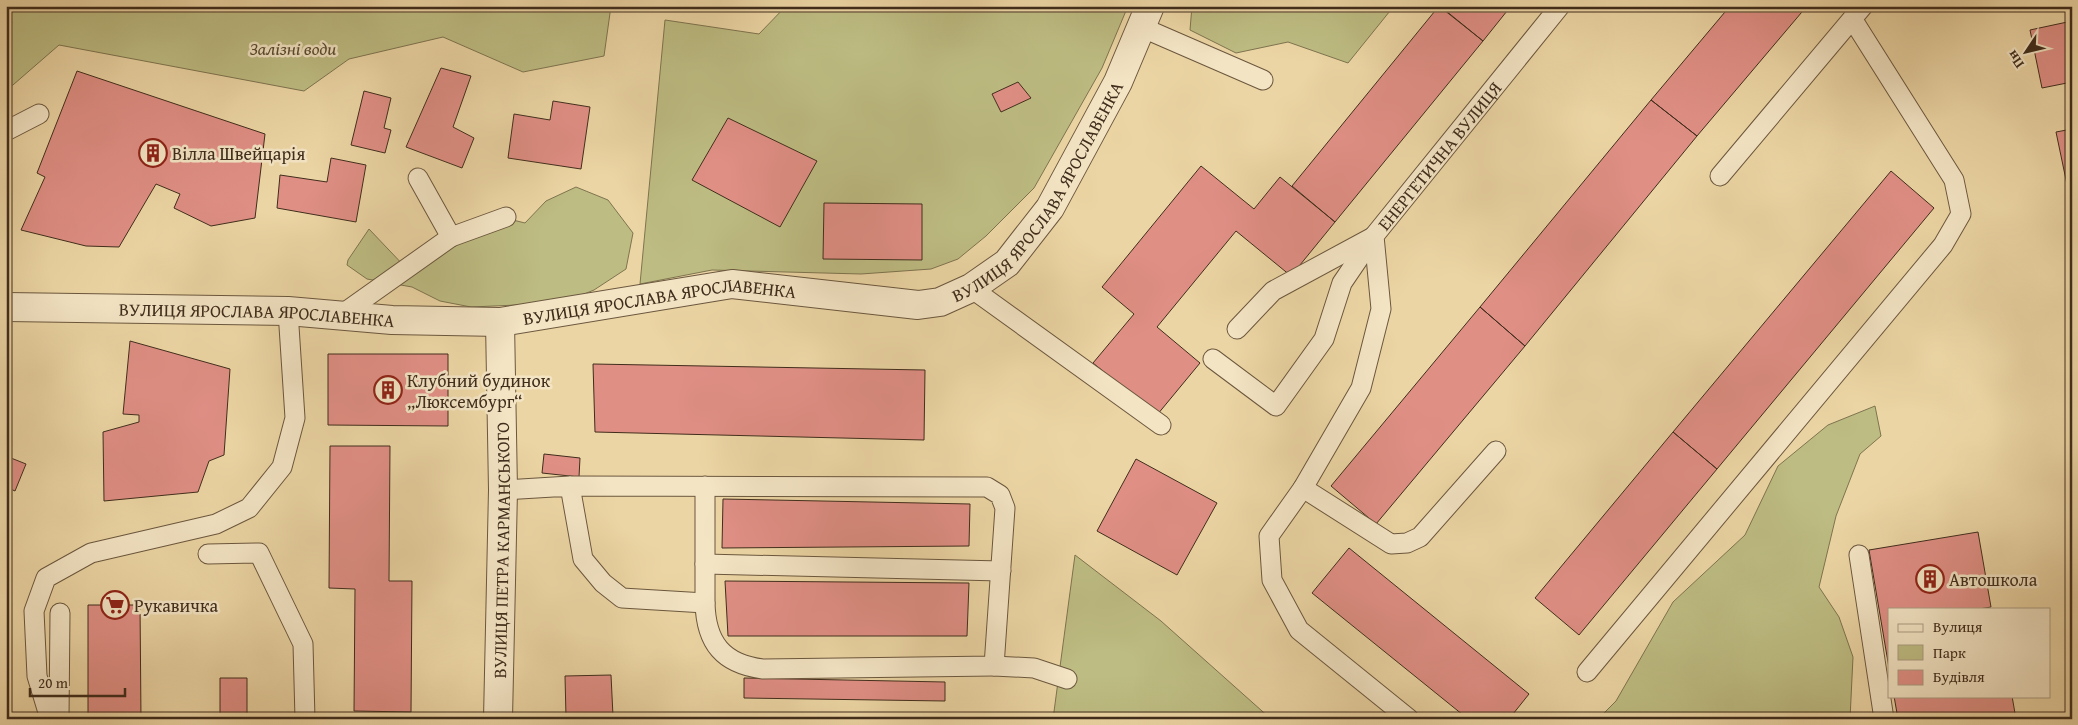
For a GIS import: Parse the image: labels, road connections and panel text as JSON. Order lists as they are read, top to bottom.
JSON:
{
  "streets": {
    "street": ["ВУЛИЦЯ ЯРОСЛАВА ЯРОСЛАВЕНКА", "ВУЛИЦЯ ПЕТРА КАРМАНСЬКОГО"],
    "lane": ["ЕНЕРГЕТИЧНА ВУЛИЦЯ"]
  },
  "crossings": [
    ["ВУЛИЦЯ ЯРОСЛАВА ЯРОСЛАВЕНКА", "ВУЛИЦЯ ПЕТРА КАРМАНСЬКОГО"]
  ],
  "parks": ["Залізні води"],
  "places": {
    "building": ["Вілла Швейцарія", "Клубний будинок „Люксембург“", "Автошкола"],
    "supermarket": ["Рукавичка"]
  },
  "legend": ["Вулиця", "Парк", "Будівля"],
  "scale_bar": "20 m",
  "north": "bottom left"
}
